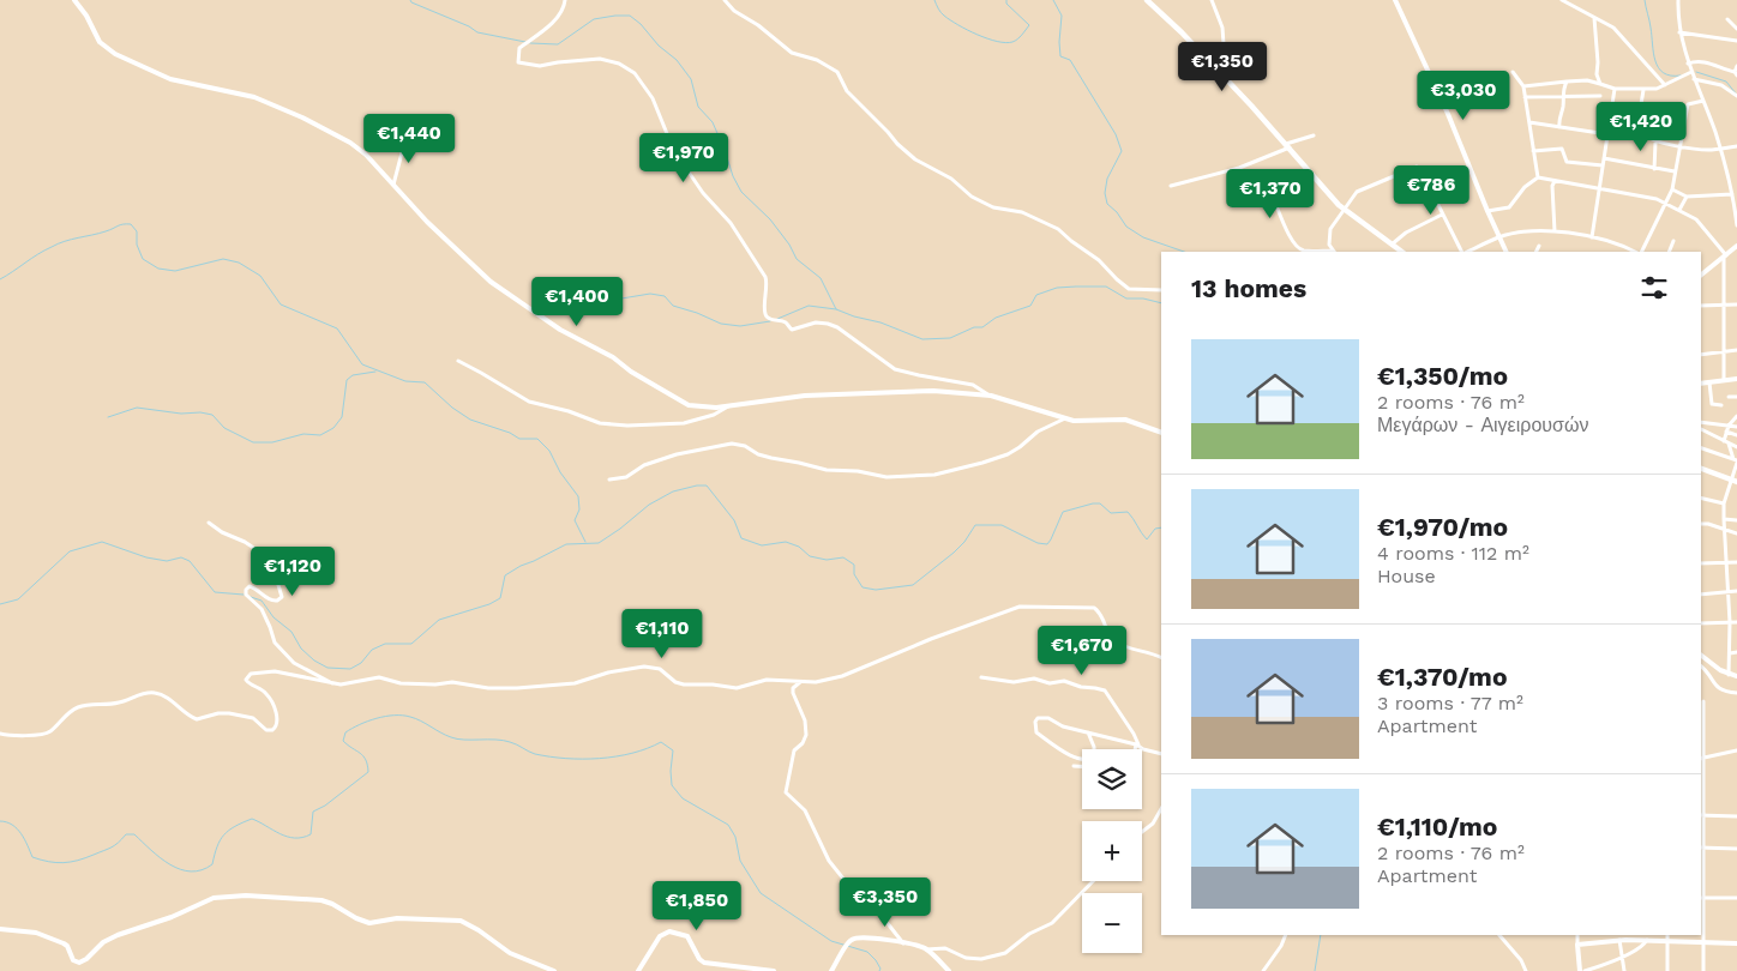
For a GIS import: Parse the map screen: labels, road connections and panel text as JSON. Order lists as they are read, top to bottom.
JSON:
{
  "page": {
    "price": [
      "€1,350",
      "€3,030",
      "€1,420",
      "€1,440",
      "€1,970",
      "€786",
      "€1,370",
      "€1,400",
      "€1,120",
      "€1,110",
      "€1,670",
      "€3,350",
      "€1,850"
    ],
    "heading": "13 homes",
    "list": [
      {
        "name": "€1,350/mo",
        "note": "2 rooms · 76 m² · Μεγάρων - Αιγειρουσών"
      },
      {
        "name": "€1,970/mo",
        "note": "4 rooms · 112 m² · House"
      },
      {
        "name": "€1,370/mo",
        "note": "3 rooms · 77 m² · Apartment"
      },
      {
        "name": "€1,110/mo",
        "note": "2 rooms · 76 m² · Apartment"
      }
    ],
    "map_buttons": ["+", "−"]
  }
}
